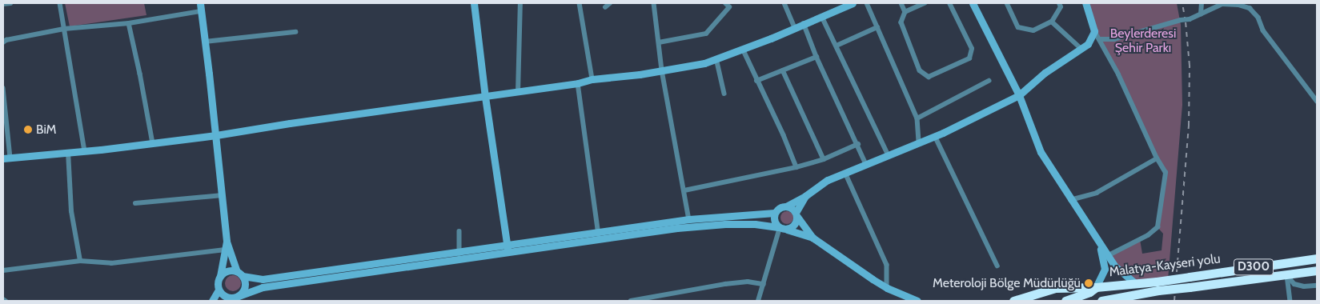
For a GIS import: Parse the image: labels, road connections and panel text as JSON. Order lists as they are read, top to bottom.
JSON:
{
  "streets": {
    "highway": ["Malatya-Kayseri yolu", "D300"]
  },
  "crossings": [
    ["Malatya-Kayseri yolu", "D300"]
  ],
  "parks": ["Beylerderesi Şehir Parkı"],
  "places": ["BiM", "Meteroloji Bölge Müdürlüğü"]
}
